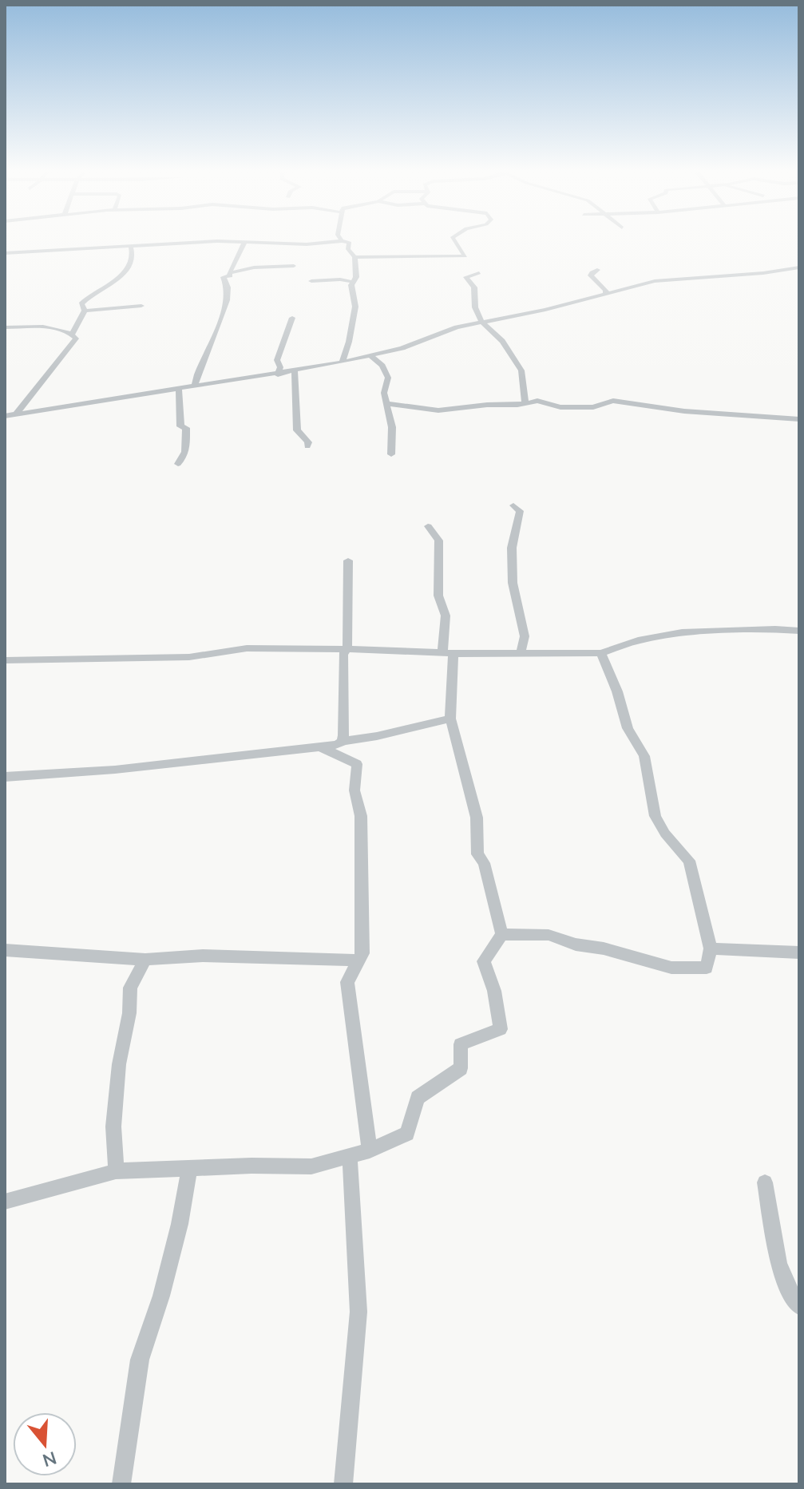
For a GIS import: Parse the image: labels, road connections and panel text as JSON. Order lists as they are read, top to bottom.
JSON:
{
  "north": "bottom"
}
